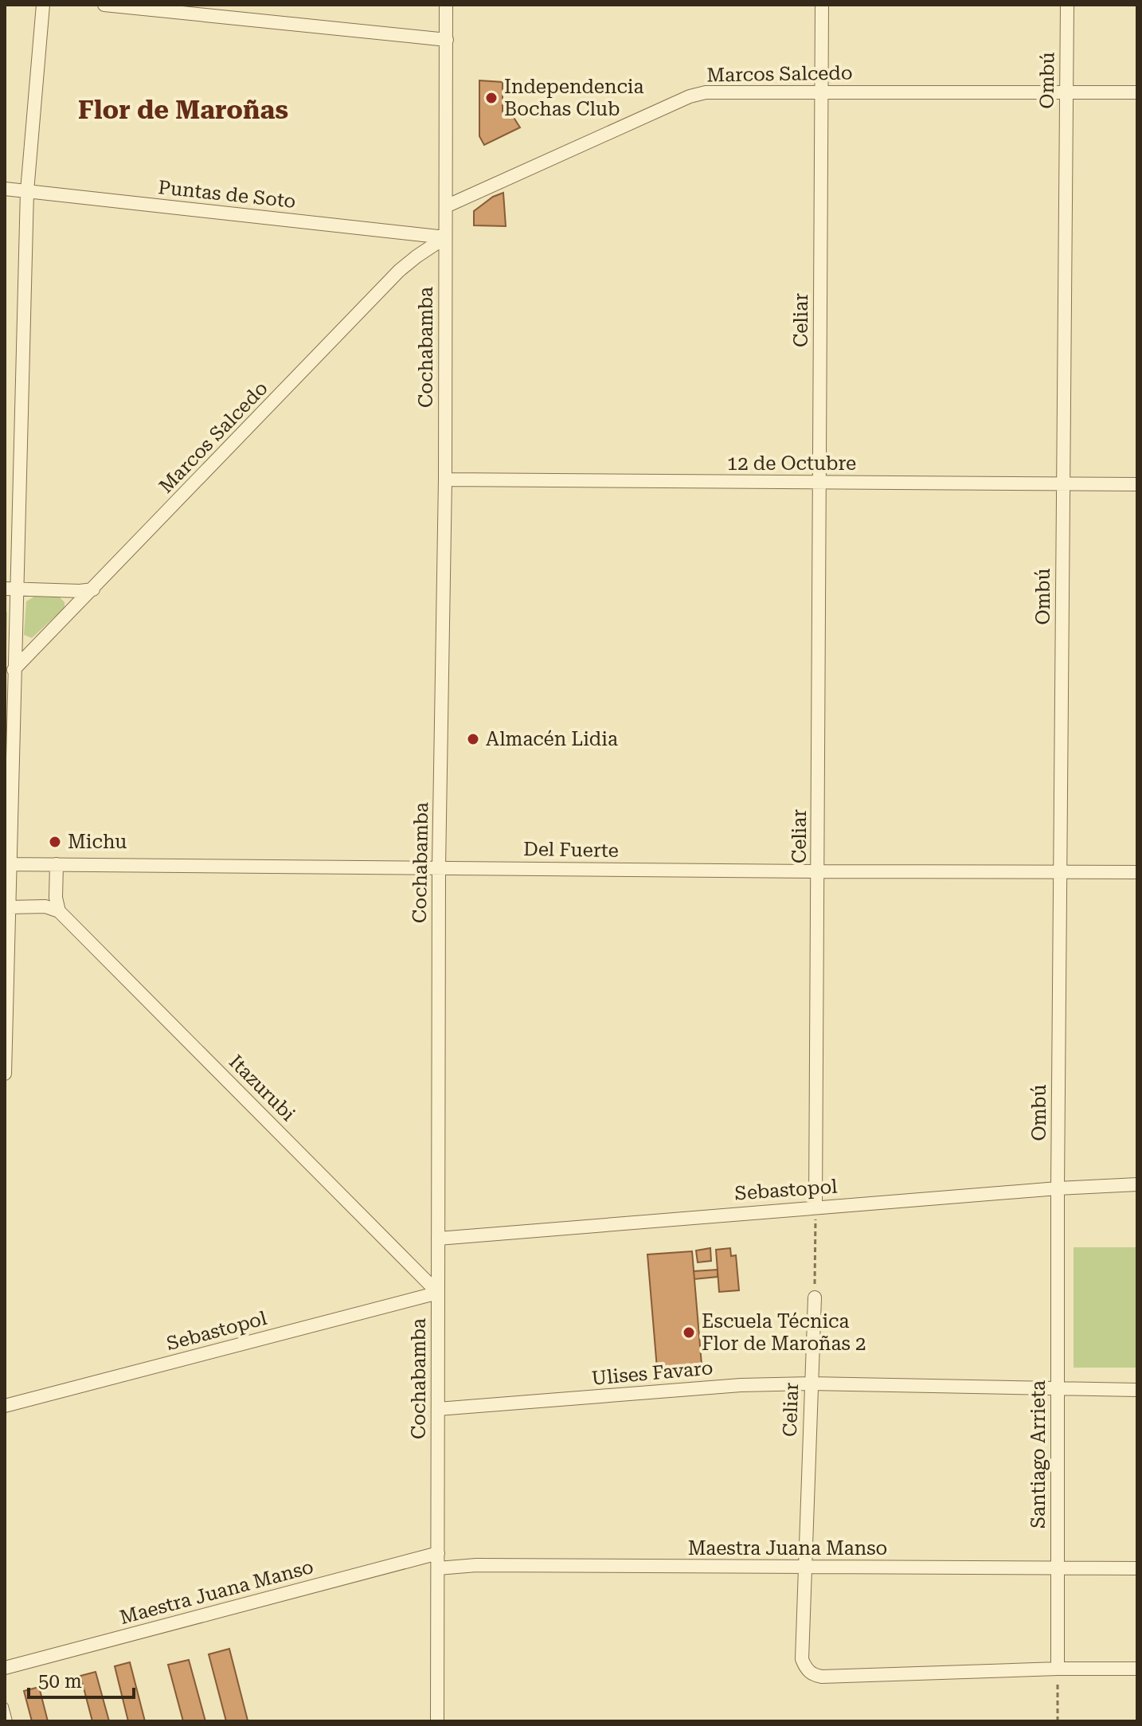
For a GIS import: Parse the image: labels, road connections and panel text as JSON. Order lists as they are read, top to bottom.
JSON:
{
  "streets": {
    "street": [
      "Marcos Salcedo",
      "Ombú",
      "Puntas de Soto",
      "Celiar",
      "Cochabamba",
      "12 de Octubre",
      "Del Fuerte",
      "Itazurubi",
      "Sebastopol",
      "Ulises Favaro",
      "Santiago Arrieta",
      "Maestra Juana Manso"
    ]
  },
  "crossings": [
    ["Marcos Salcedo", "Ombú"],
    ["Marcos Salcedo", "Puntas de Soto"],
    ["Marcos Salcedo", "Celiar"],
    ["Marcos Salcedo", "Cochabamba"],
    ["Ombú", "12 de Octubre"],
    ["Ombú", "Del Fuerte"],
    ["Ombú", "Sebastopol"],
    ["Ombú", "Santiago Arrieta"],
    ["Puntas de Soto", "Cochabamba"],
    ["Celiar", "12 de Octubre"],
    ["Celiar", "Del Fuerte"],
    ["Celiar", "Sebastopol"],
    ["Celiar", "Ulises Favaro"],
    ["Celiar", "Santiago Arrieta"],
    ["Celiar", "Maestra Juana Manso"],
    ["Cochabamba", "12 de Octubre"],
    ["Cochabamba", "Del Fuerte"],
    ["Cochabamba", "Itazurubi"],
    ["Cochabamba", "Sebastopol"],
    ["Cochabamba", "Ulises Favaro"],
    ["Cochabamba", "Maestra Juana Manso"],
    ["Itazurubi", "Sebastopol"],
    ["Sebastopol", "Santiago Arrieta"],
    ["Ulises Favaro", "Santiago Arrieta"],
    ["Santiago Arrieta", "Maestra Juana Manso"]
  ],
  "districts": ["Flor de Maroñas"],
  "places": [
    "Independencia Bochas Club",
    "Almacén Lidia",
    "Michu",
    "Escuela Técnica Flor de Maroñas 2"
  ],
  "scale_bar": "50 m"
}
